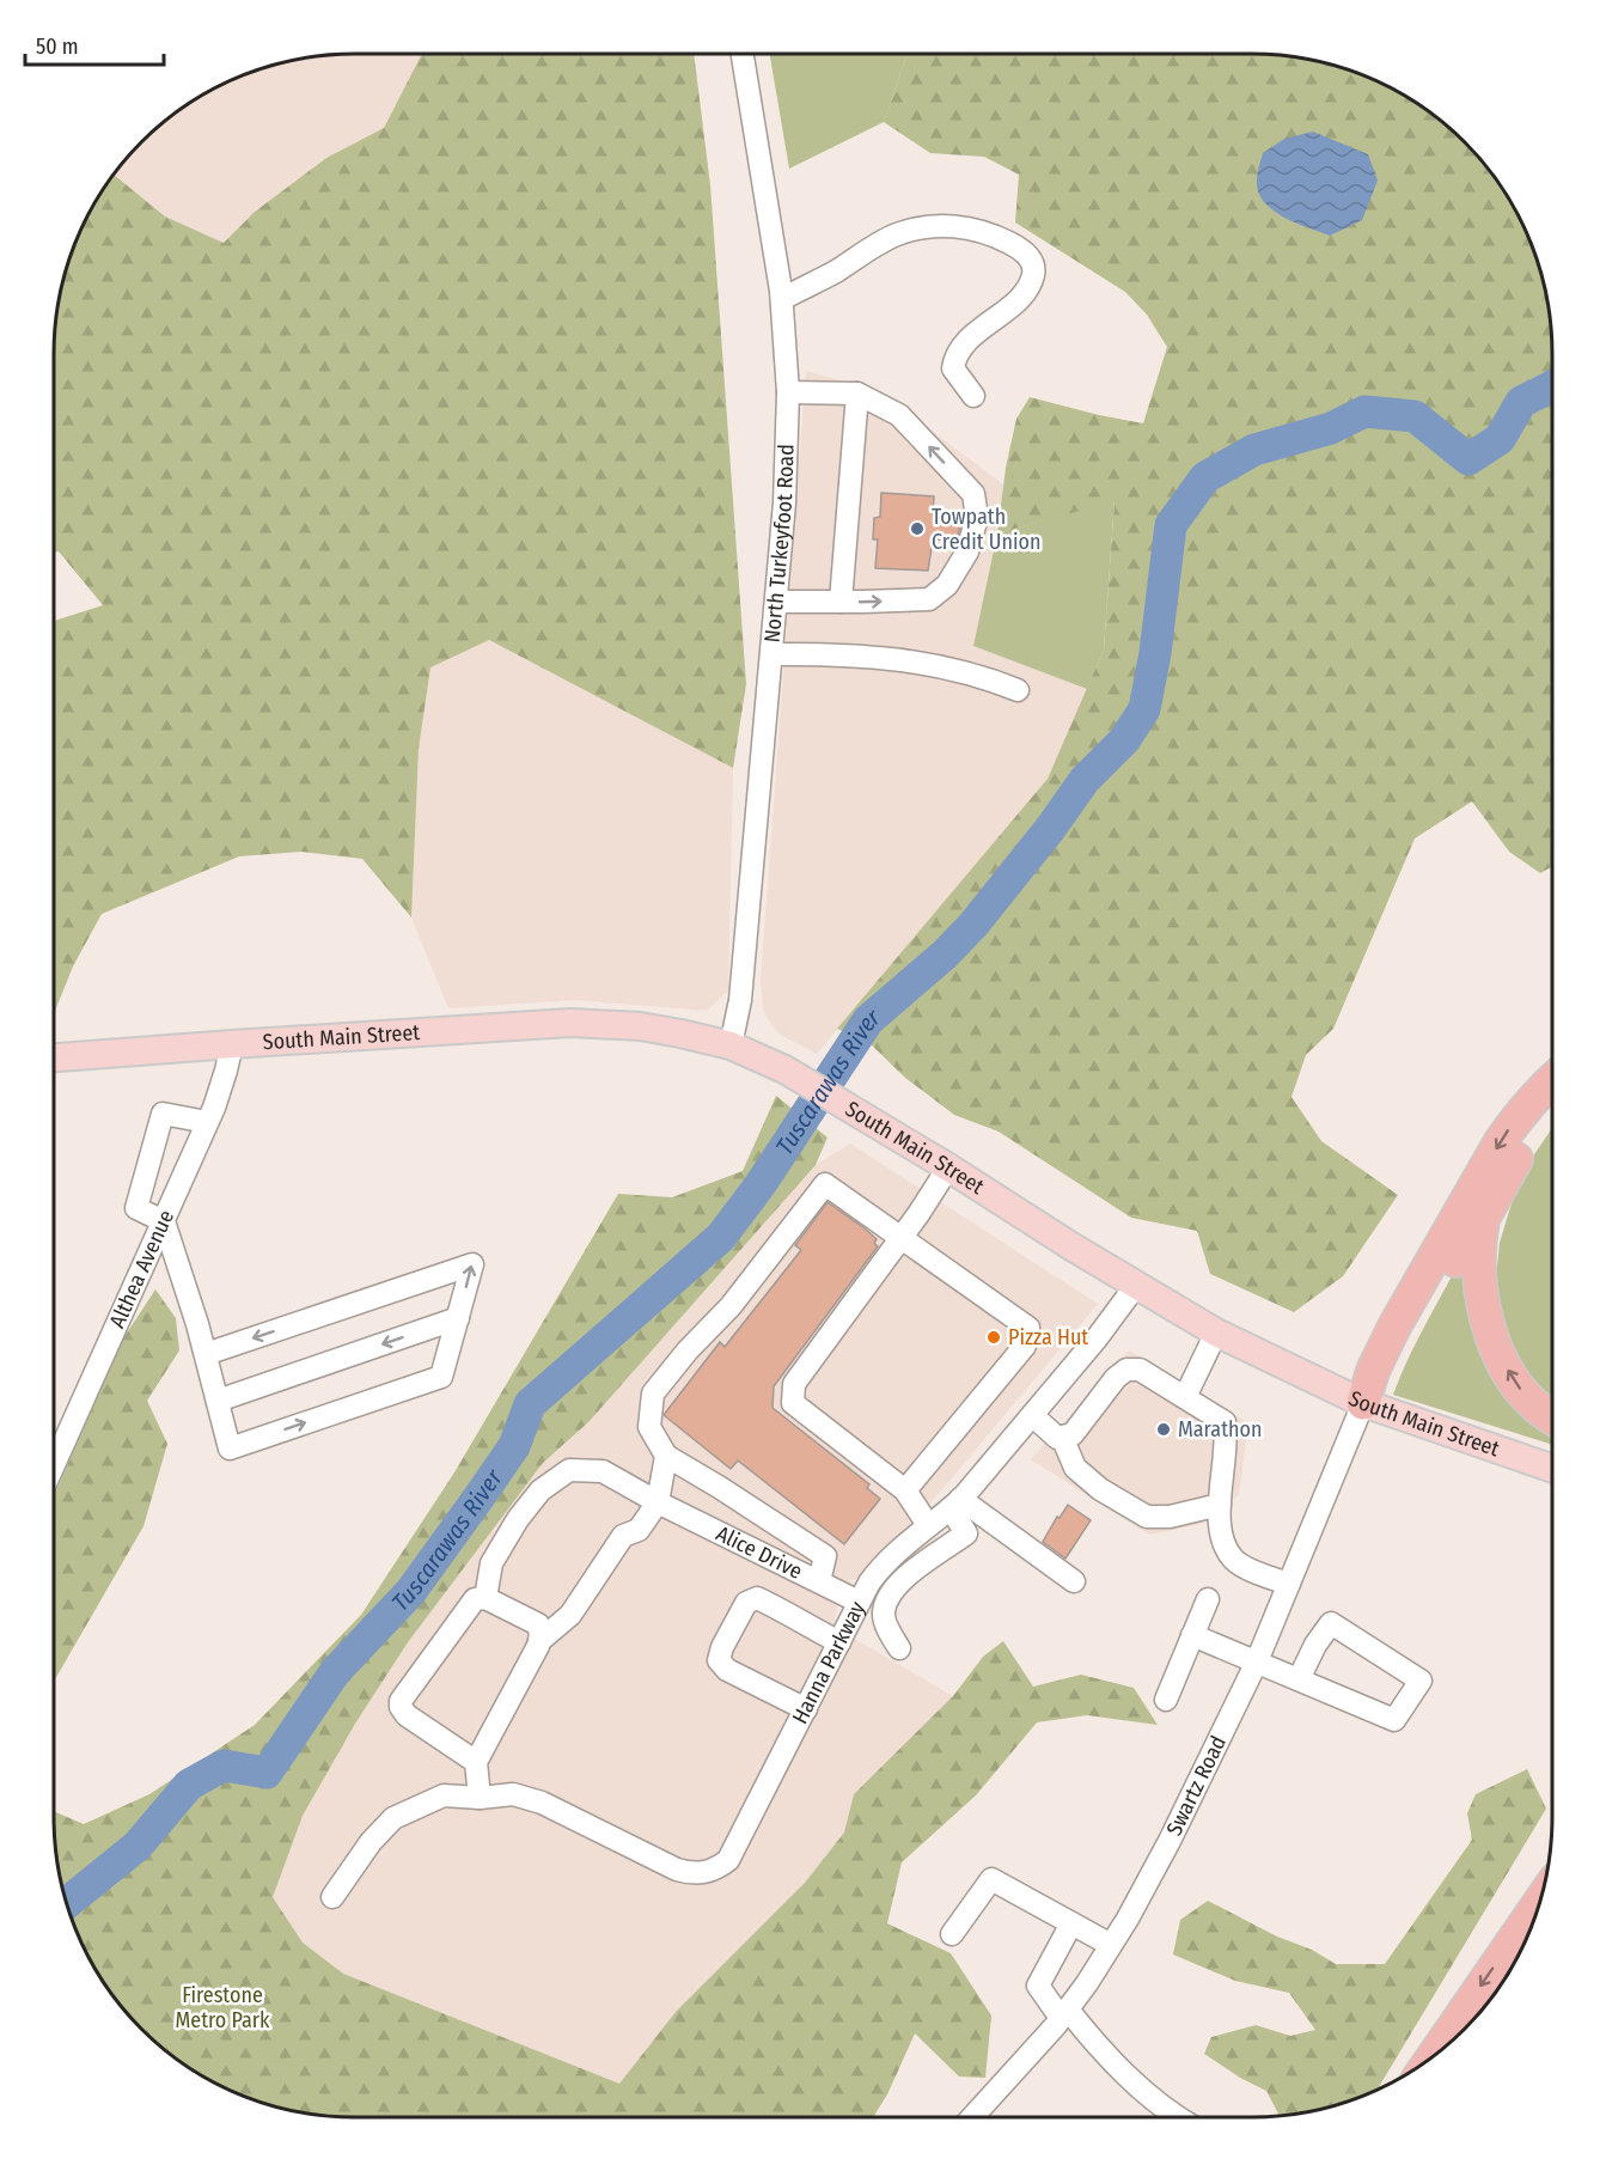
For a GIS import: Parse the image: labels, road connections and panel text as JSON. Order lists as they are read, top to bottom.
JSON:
{
  "streets": {
    "main road": ["South Main Street"],
    "street": [
      "North Turkeyfoot Road",
      "Althea Avenue",
      "Alice Drive",
      "Hanna Parkway",
      "Swartz Road"
    ]
  },
  "crossings": [
    ["North Turkeyfoot Road", "South Main Street"],
    ["South Main Street", "Althea Avenue"],
    ["South Main Street", "Hanna Parkway"],
    ["South Main Street", "Swartz Road"],
    ["Alice Drive", "Hanna Parkway"]
  ],
  "water": ["Tuscarawas River"],
  "parks": ["Firestone Metro Park"],
  "places": ["Towpath Credit Union", "Pizza Hut", "Marathon"],
  "scale_bar": "50 m"
}
